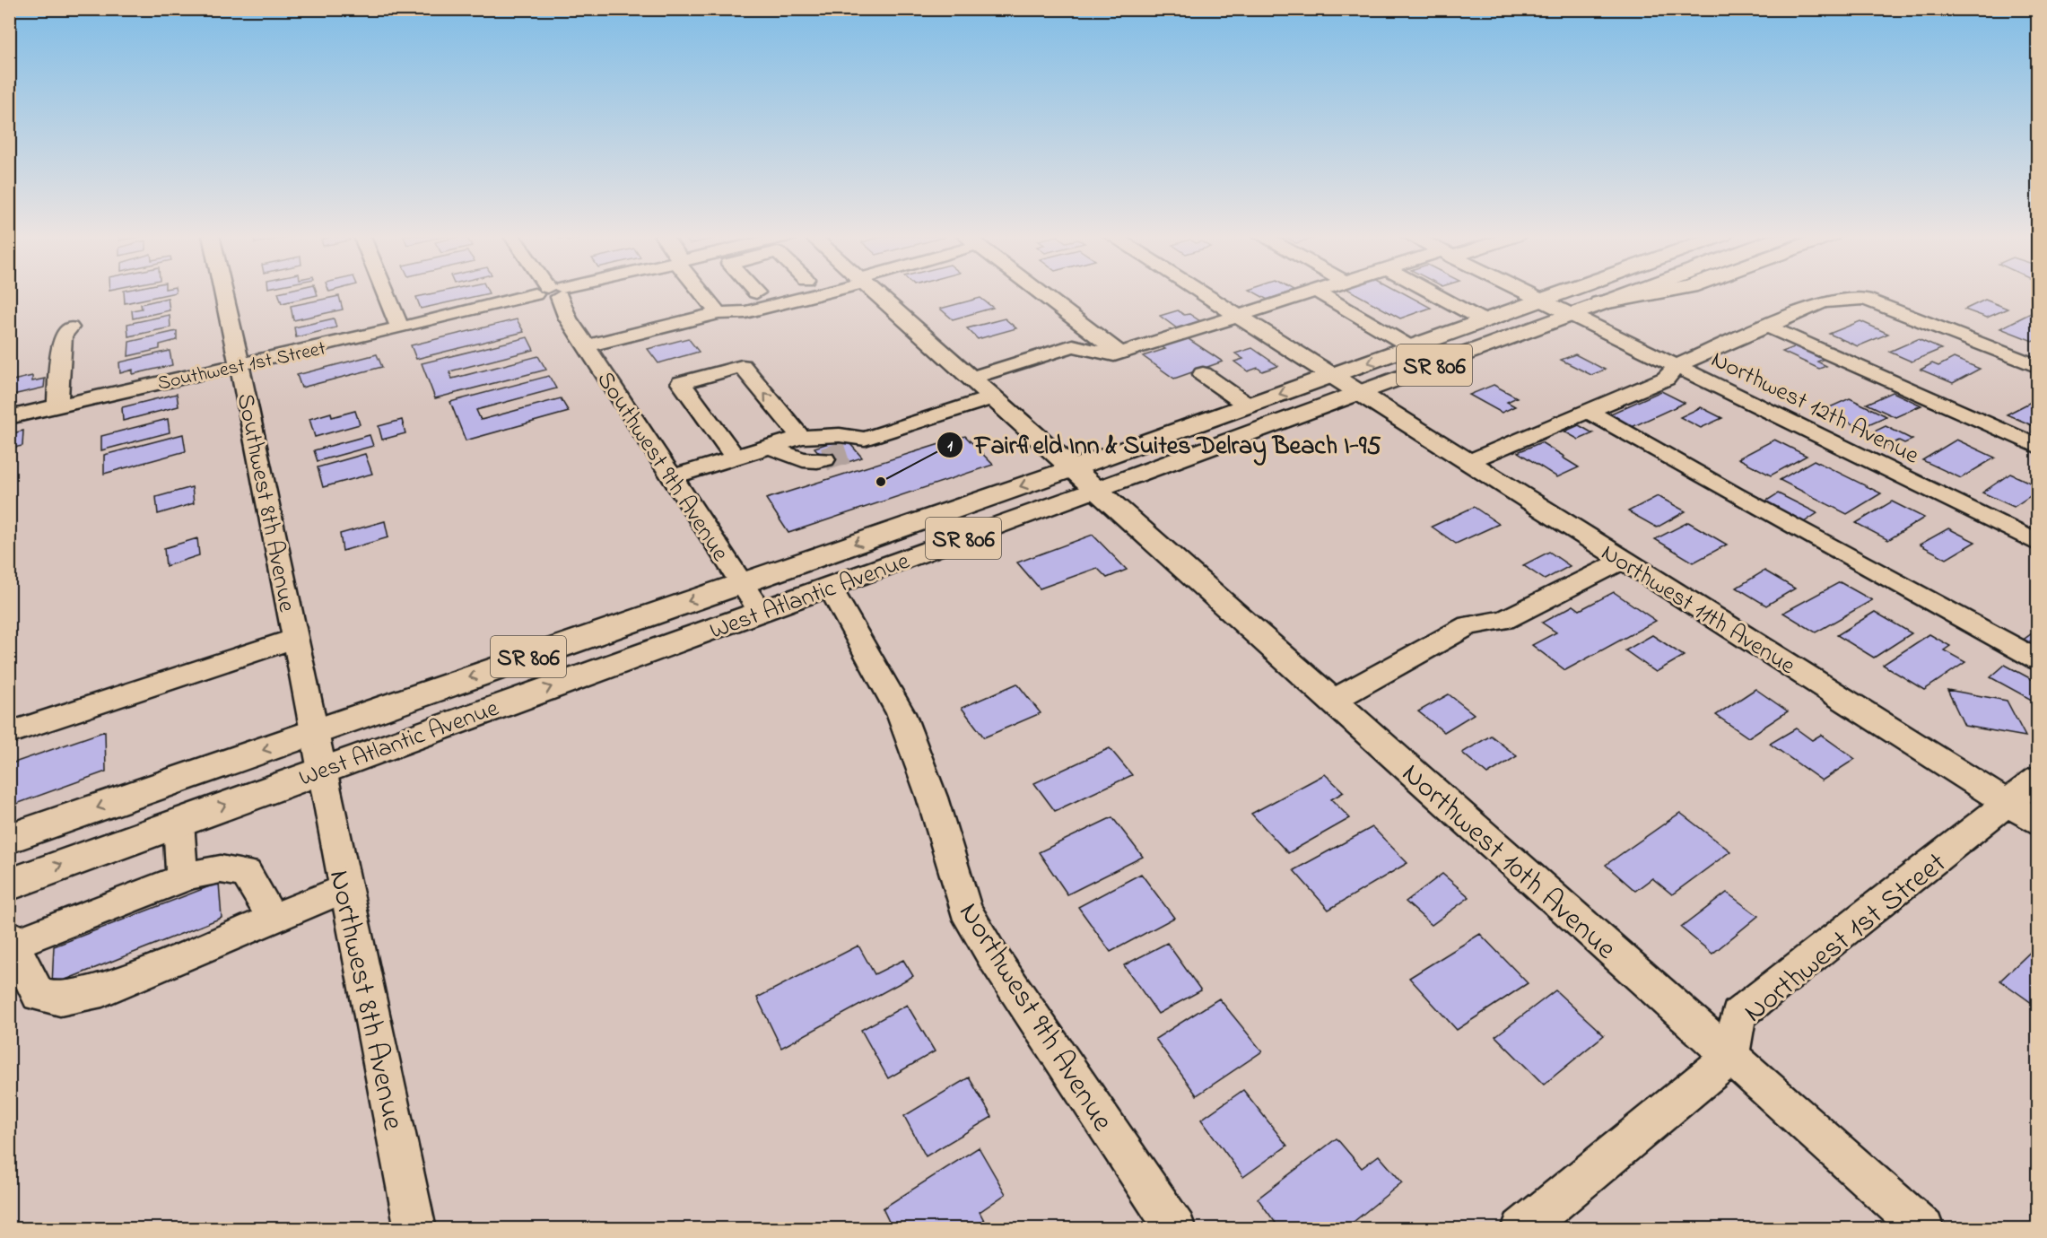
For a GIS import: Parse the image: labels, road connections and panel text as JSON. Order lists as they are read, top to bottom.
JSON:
{
  "streets": {
    "main road": ["SR 806", "West Atlantic Avenue"],
    "street": [
      "Southwest 1st Street",
      "Northwest 12th Avenue",
      "Southwest 9th Avenue",
      "Southwest 8th Avenue",
      "Northwest 11th Avenue",
      "Northwest 10th Avenue",
      "Northwest 1st Street",
      "Northwest 8th Avenue",
      "Northwest 9th Avenue"
    ]
  },
  "crossings": [
    ["Southwest 1st Street", "Southwest 9th Avenue"],
    ["Southwest 1st Street", "Southwest 8th Avenue"],
    ["Northwest 12th Avenue", "West Atlantic Avenue"],
    ["Southwest 9th Avenue", "West Atlantic Avenue"],
    ["Southwest 8th Avenue", "West Atlantic Avenue"],
    ["Southwest 8th Avenue", "Northwest 8th Avenue"],
    ["West Atlantic Avenue", "Northwest 11th Avenue"],
    ["West Atlantic Avenue", "Northwest 10th Avenue"],
    ["West Atlantic Avenue", "Northwest 8th Avenue"],
    ["West Atlantic Avenue", "Northwest 9th Avenue"],
    ["Northwest 11th Avenue", "Northwest 1st Street"],
    ["Northwest 10th Avenue", "Northwest 1st Street"]
  ],
  "places": ["Fairfield Inn & Suites Delray Beach I-95"]
}
